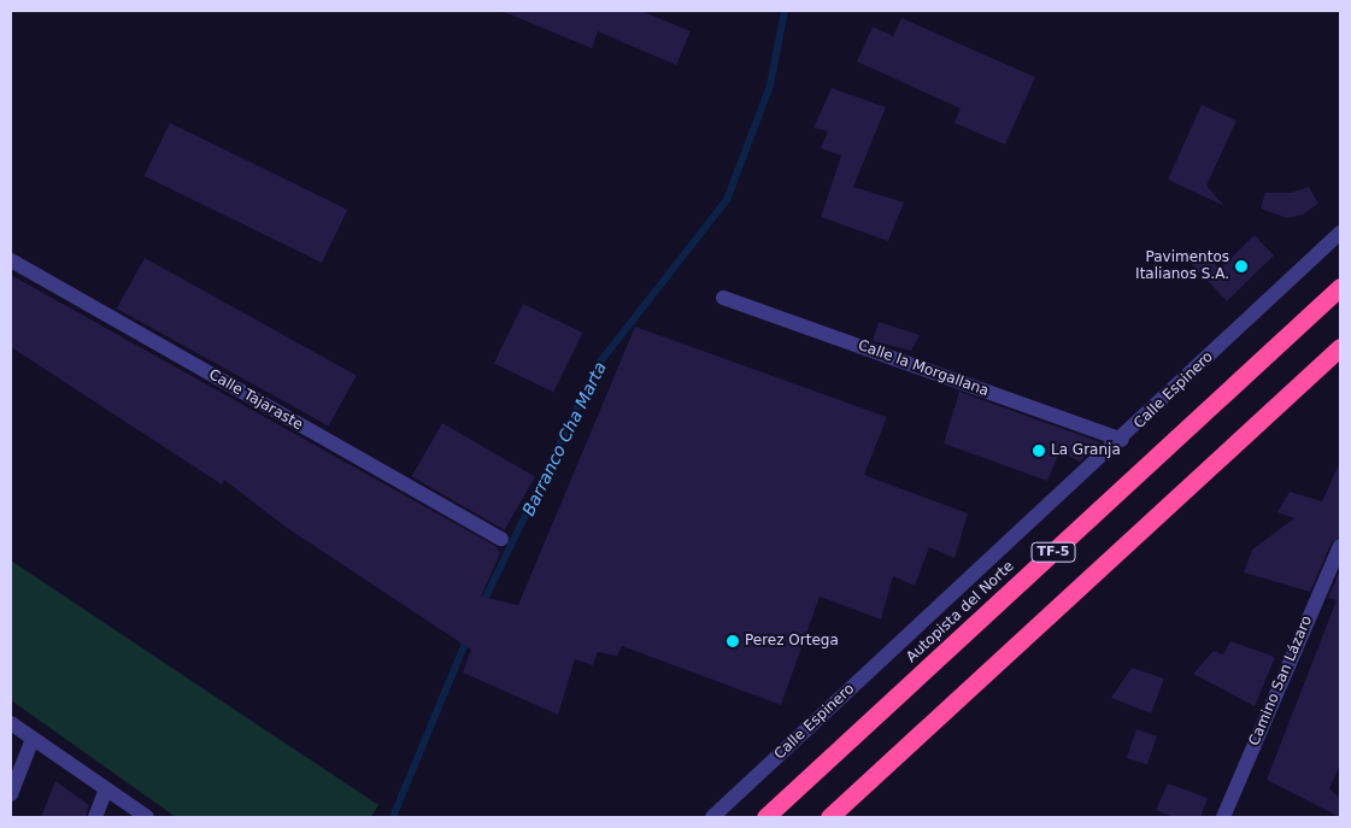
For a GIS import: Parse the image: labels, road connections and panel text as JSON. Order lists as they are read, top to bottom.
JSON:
{
  "streets": {
    "highway": ["TF-5", "Autopista del Norte"],
    "street": [
      "Calle la Morgallana",
      "Calle Espinero",
      "Calle Tajaraste",
      "Camino San Lázaro"
    ]
  },
  "crossings": [
    ["Calle la Morgallana", "Calle Espinero"]
  ],
  "water": ["Barranco Cha Marta"],
  "places": ["Pavimentos Italianos S.A.", "La Granja", "Perez Ortega"]
}
